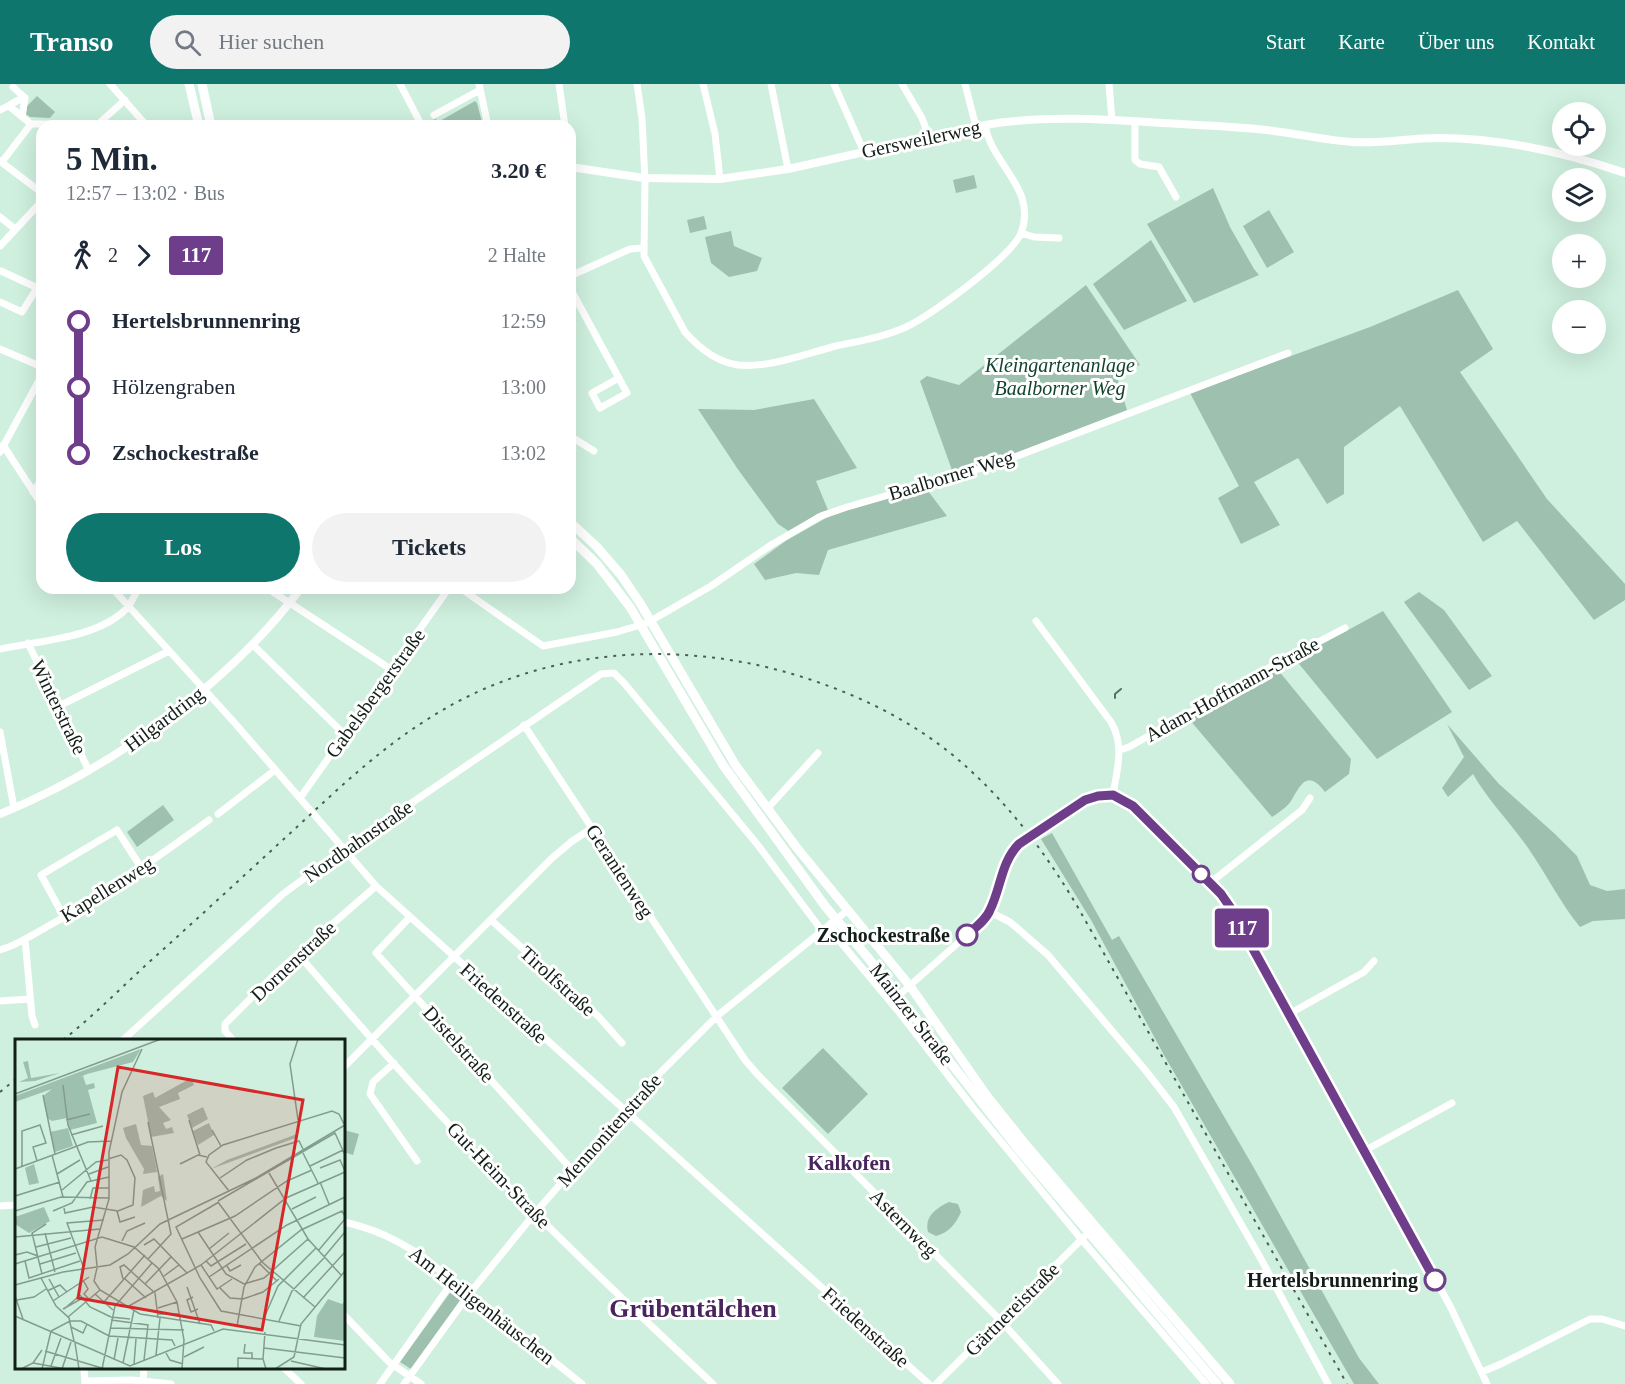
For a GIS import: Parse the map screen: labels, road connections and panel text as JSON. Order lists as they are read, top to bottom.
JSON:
{
  "streets": {
    "main road": ["Mainzer Straße"],
    "street": [
      "Gersweilerweg",
      "Baalborner Weg",
      "Adam-Hoffmann-Straße",
      "Gabelsbergerstraße",
      "Winterstraße",
      "Hilgardring",
      "Nordbahnstraße",
      "Geranienweg",
      "Kapellenweg",
      "Dornenstraße",
      "Tirolfstraße",
      "Friedenstraße",
      "Distelstraße",
      "Mennonitenstraße",
      "Gut-Heim-Straße",
      "Asternweg",
      "Am Heiligenhäuschen",
      "Gärtnereistraße"
    ]
  },
  "crossings": [
    ["Gabelsbergerstraße", "Friedenstraße"],
    ["Winterstraße", "Hilgardring"],
    ["Hilgardring", "Friedenstraße"],
    ["Nordbahnstraße", "Geranienweg"],
    ["Nordbahnstraße", "Friedenstraße"],
    ["Nordbahnstraße", "Mennonitenstraße"],
    ["Geranienweg", "Mennonitenstraße"],
    ["Geranienweg", "Asternweg"],
    ["Dornenstraße", "Friedenstraße"],
    ["Dornenstraße", "Gut-Heim-Straße"],
    ["Friedenstraße", "Distelstraße"],
    ["Friedenstraße", "Mennonitenstraße"],
    ["Mainzer Straße", "Mennonitenstraße"],
    ["Mainzer Straße", "Gärtnereistraße"],
    ["Distelstraße", "Mennonitenstraße"],
    ["Mennonitenstraße", "Gut-Heim-Straße"],
    ["Mennonitenstraße", "Asternweg"],
    ["Mennonitenstraße", "Am Heiligenhäuschen"],
    ["Asternweg", "Gärtnereistraße"]
  ],
  "districts": ["Kalkofen", "Grübentälchen"],
  "parks": ["Kleingartenanlage Baalborner Weg"],
  "places": ["Zschockestraße", "Hertelsbrunnenring"],
  "lines": ["bus line 117"],
  "page": {
    "header": "Transo",
    "search": "Hier suchen",
    "nav": [
      "Start",
      "Karte",
      "Über uns",
      "Kontakt"
    ],
    "on_map": "117",
    "map_buttons": ["+", "−"],
    "heading": ["5 Min.", "12:57 – 13:02 · Bus", "3.20 €"],
    "legs": ["2", "117", "2 Halte"],
    "list": [
      {
        "name": "Hertelsbrunnenring",
        "value": "12:59"
      },
      {
        "name": "Hölzengraben",
        "value": "13:00"
      },
      {
        "name": "Zschockestraße",
        "value": "13:02"
      }
    ],
    "buttons": ["Los", "Tickets"]
  }
}
